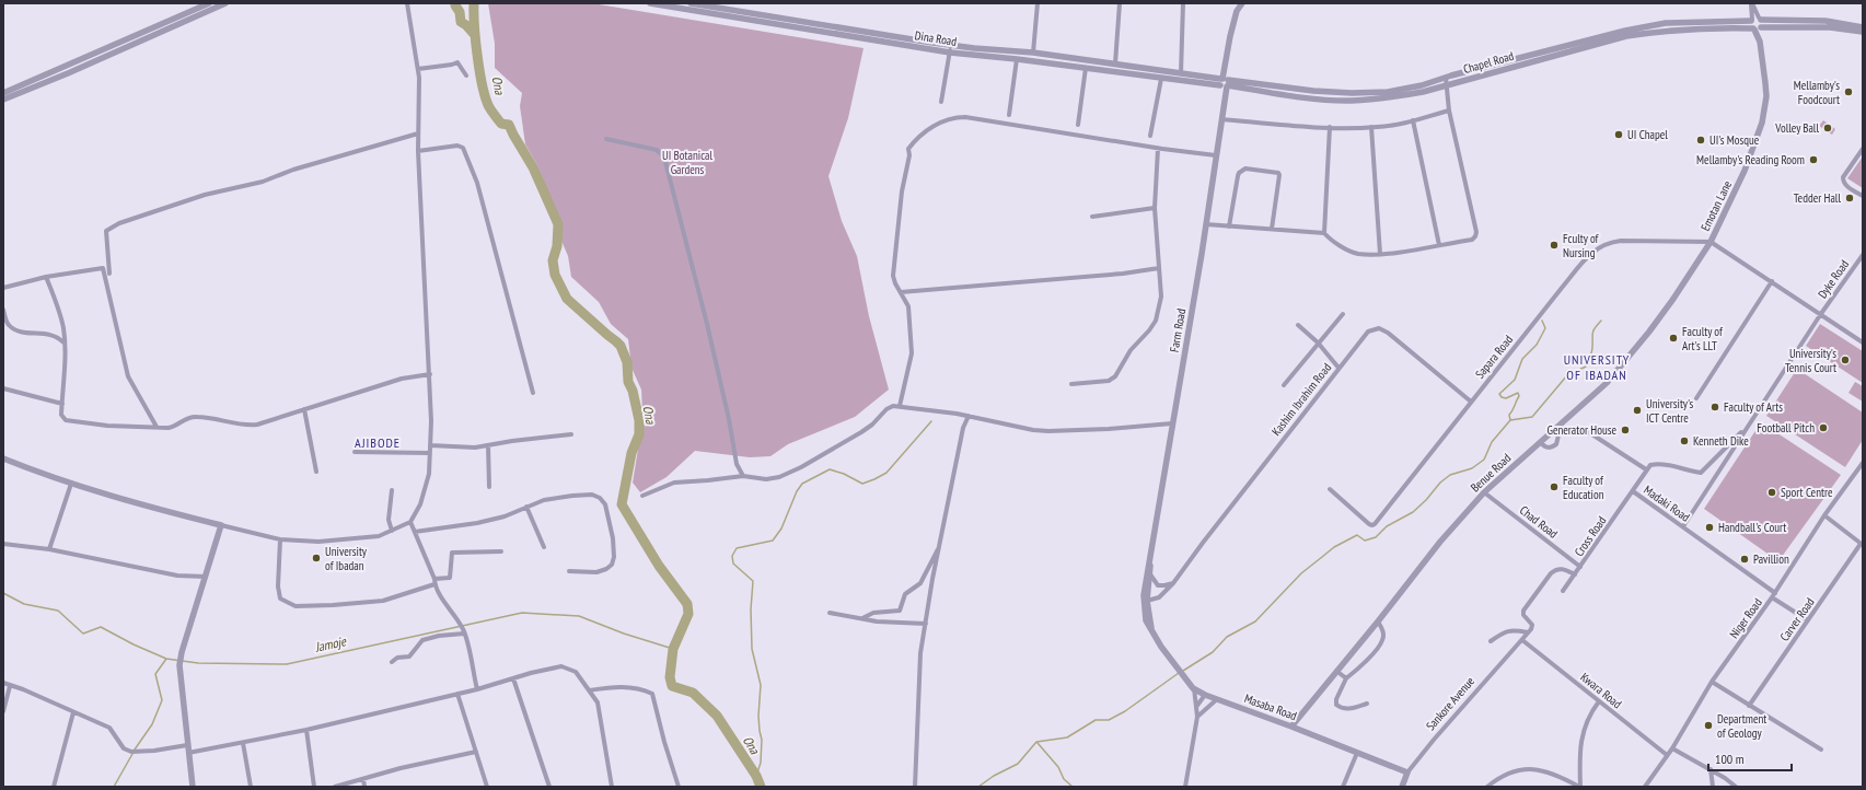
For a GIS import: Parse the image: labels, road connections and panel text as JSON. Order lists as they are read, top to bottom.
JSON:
{
  "streets": {
    "street": [
      "Dina Road",
      "Chapel Road",
      "Emotan Lane",
      "Dyke Road",
      "Farm Road",
      "Sapara Road",
      "Kashim Ibrahim Road",
      "Benue Road",
      "Madaki Road",
      "Chad Road",
      "Cross Road",
      "Niger Road",
      "Carver Road",
      "Kwara Road",
      "Sankore Avenue",
      "Masaba Road"
    ]
  },
  "crossings": [
    ["Dina Road", "Chapel Road"],
    ["Dina Road", "Farm Road"],
    ["Chapel Road", "Emotan Lane"],
    ["Chapel Road", "Farm Road"],
    ["Emotan Lane", "Dyke Road"],
    ["Emotan Lane", "Sapara Road"],
    ["Emotan Lane", "Benue Road"],
    ["Farm Road", "Kashim Ibrahim Road"],
    ["Farm Road", "Masaba Road"],
    ["Sapara Road", "Kashim Ibrahim Road"],
    ["Sapara Road", "Benue Road"],
    ["Benue Road", "Chad Road"],
    ["Benue Road", "Masaba Road"],
    ["Madaki Road", "Cross Road"],
    ["Madaki Road", "Niger Road"],
    ["Chad Road", "Cross Road"],
    ["Niger Road", "Kwara Road"],
    ["Kwara Road", "Sankore Avenue"],
    ["Sankore Avenue", "Masaba Road"]
  ],
  "districts": ["UNIVERSITY OF IBADAN", "AJIBODE"],
  "water": ["Ona", "Jamoje"],
  "parks": ["UI Botanical Gardens"],
  "places": [
    "Mellamby's Foodcourt",
    "Volley Ball",
    "UI Chapel",
    "UI's Mosque",
    "Mellamby's Reading Room",
    "Tedder Hall",
    "Fculty of Nursing",
    "Faculty of Art's LLT",
    "University's Tennis Court",
    "Faculty of Arts",
    "University's ICT Centre",
    "Football Pitch",
    "Generator House",
    "Kenneth Dike",
    "Faculty of Education",
    "Sport Centre",
    "Handball's Court",
    "University of Ibadan",
    "Pavillion",
    "Department of Geology"
  ],
  "scale_bar": "100 m"
}
